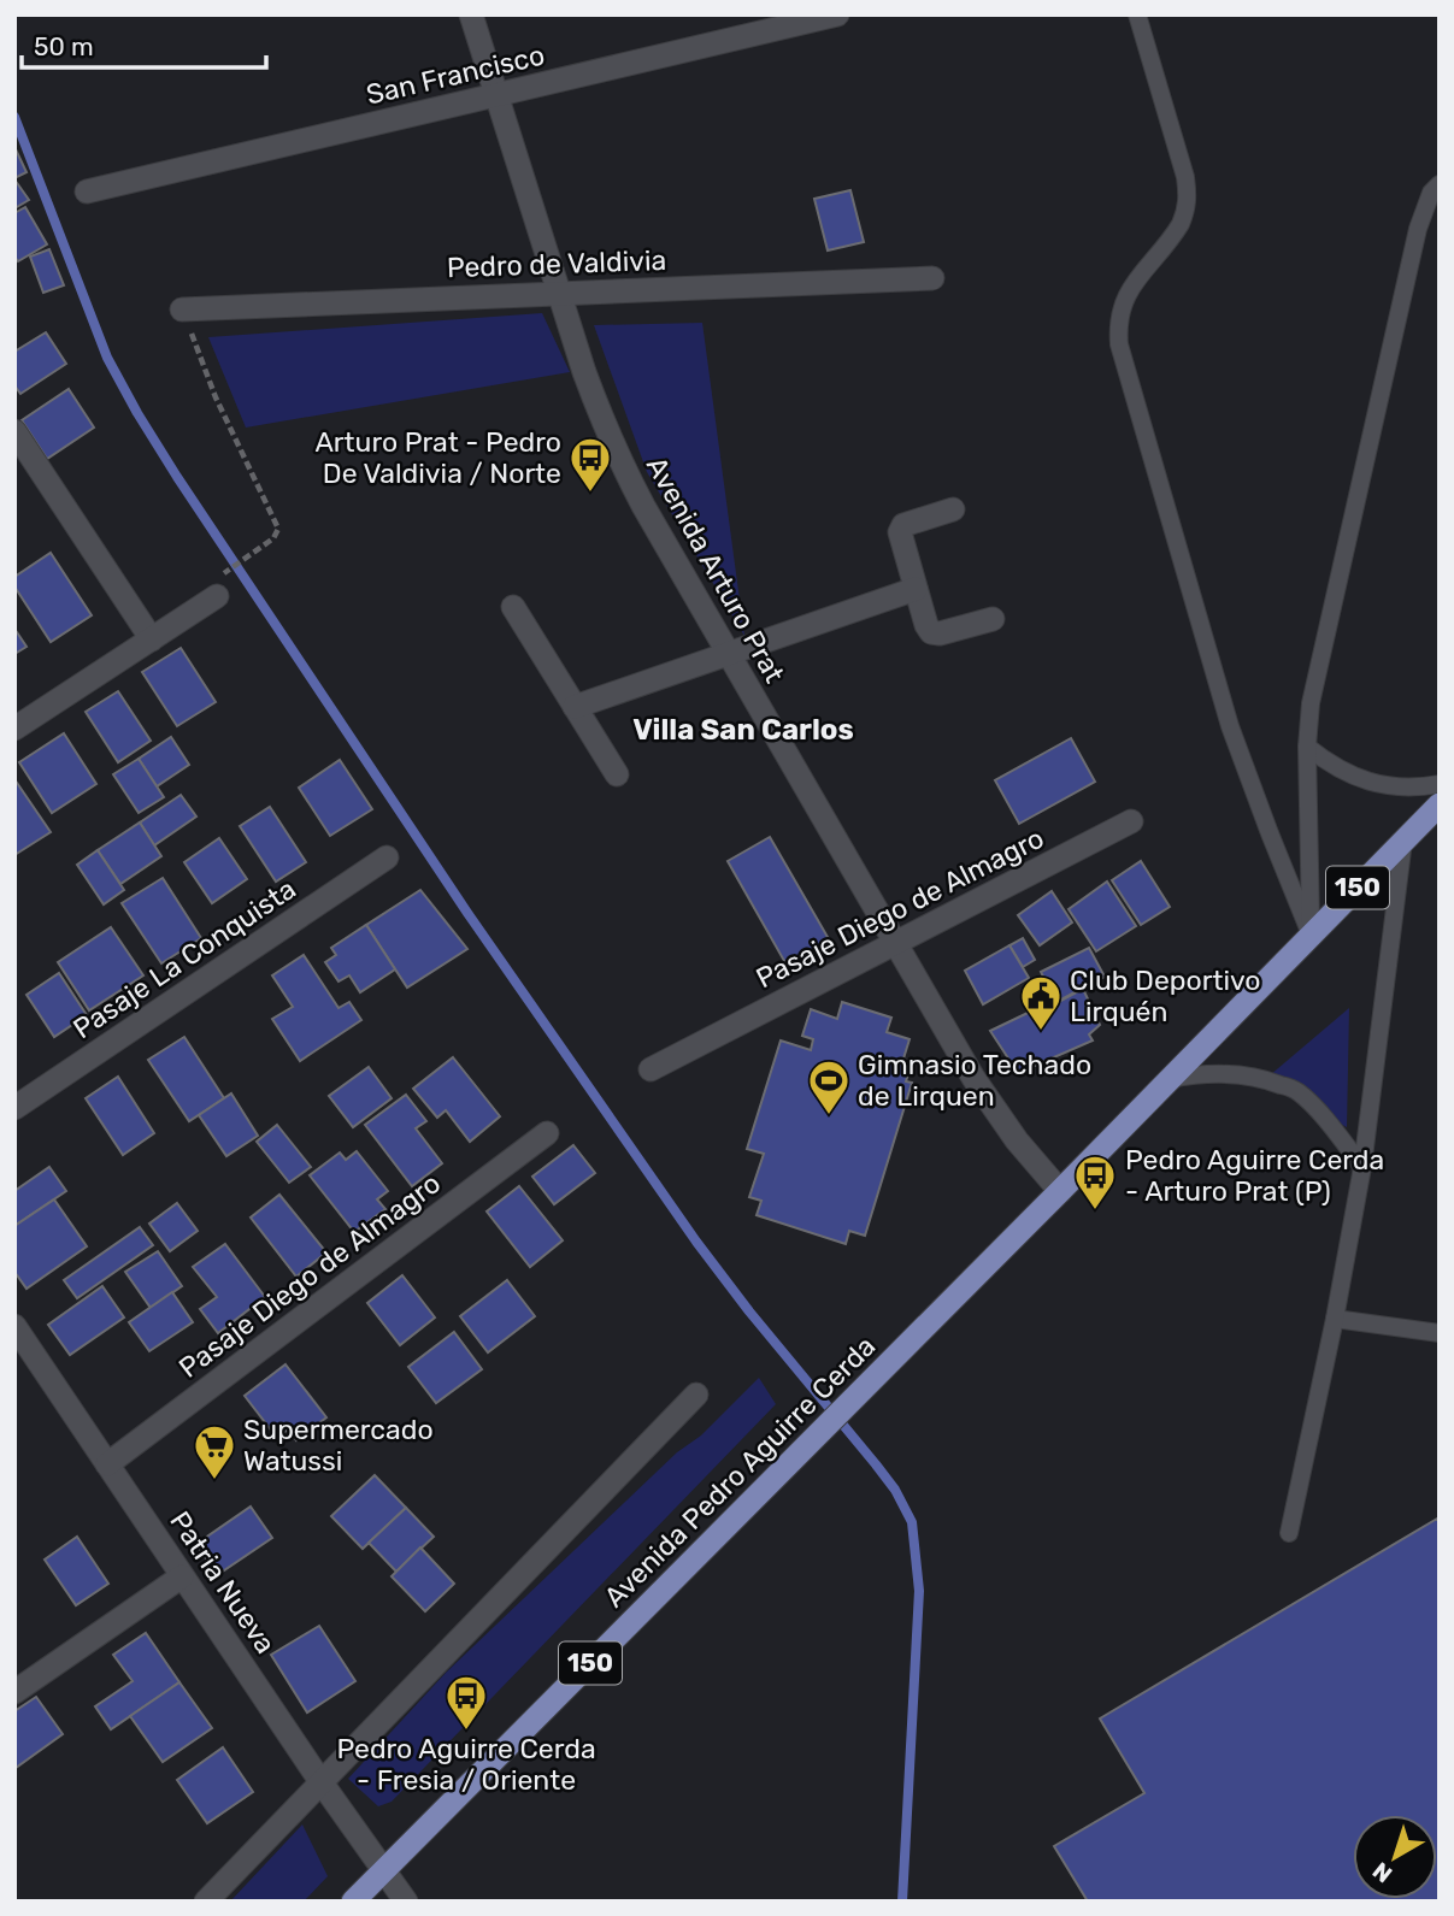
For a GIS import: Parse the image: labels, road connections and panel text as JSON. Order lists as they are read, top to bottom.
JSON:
{
  "streets": {
    "main road": ["150", "Avenida Pedro Aguirre Cerda"],
    "street": [
      "San Francisco",
      "Pedro de Valdivia",
      "Avenida Arturo Prat",
      "Pasaje Diego de Almagro",
      "Pasaje La Conquista",
      "Patria Nueva"
    ]
  },
  "crossings": [
    ["San Francisco", "Avenida Arturo Prat"],
    ["Pedro de Valdivia", "Avenida Arturo Prat"],
    ["Avenida Arturo Prat", "150"],
    ["Avenida Arturo Prat", "Pasaje Diego de Almagro"],
    ["Avenida Arturo Prat", "Avenida Pedro Aguirre Cerda"],
    ["150", "Avenida Pedro Aguirre Cerda"],
    ["Pasaje Diego de Almagro", "Patria Nueva"],
    ["Avenida Pedro Aguirre Cerda", "Patria Nueva"]
  ],
  "districts": ["Villa San Carlos"],
  "places": {
    "bus stop": ["Arturo Prat - Pedro De Valdivia / Norte", "Pedro Aguirre Cerda - Arturo Prat (P)", "Pedro Aguirre Cerda - Fresia / Oriente"],
    "public building": ["Club Deportivo Lirquén"],
    "sports": ["Gimnasio Techado de Lirquen"],
    "supermarket": ["Supermercado Watussi"]
  },
  "scale_bar": "50 m",
  "north": "bottom left"
}
